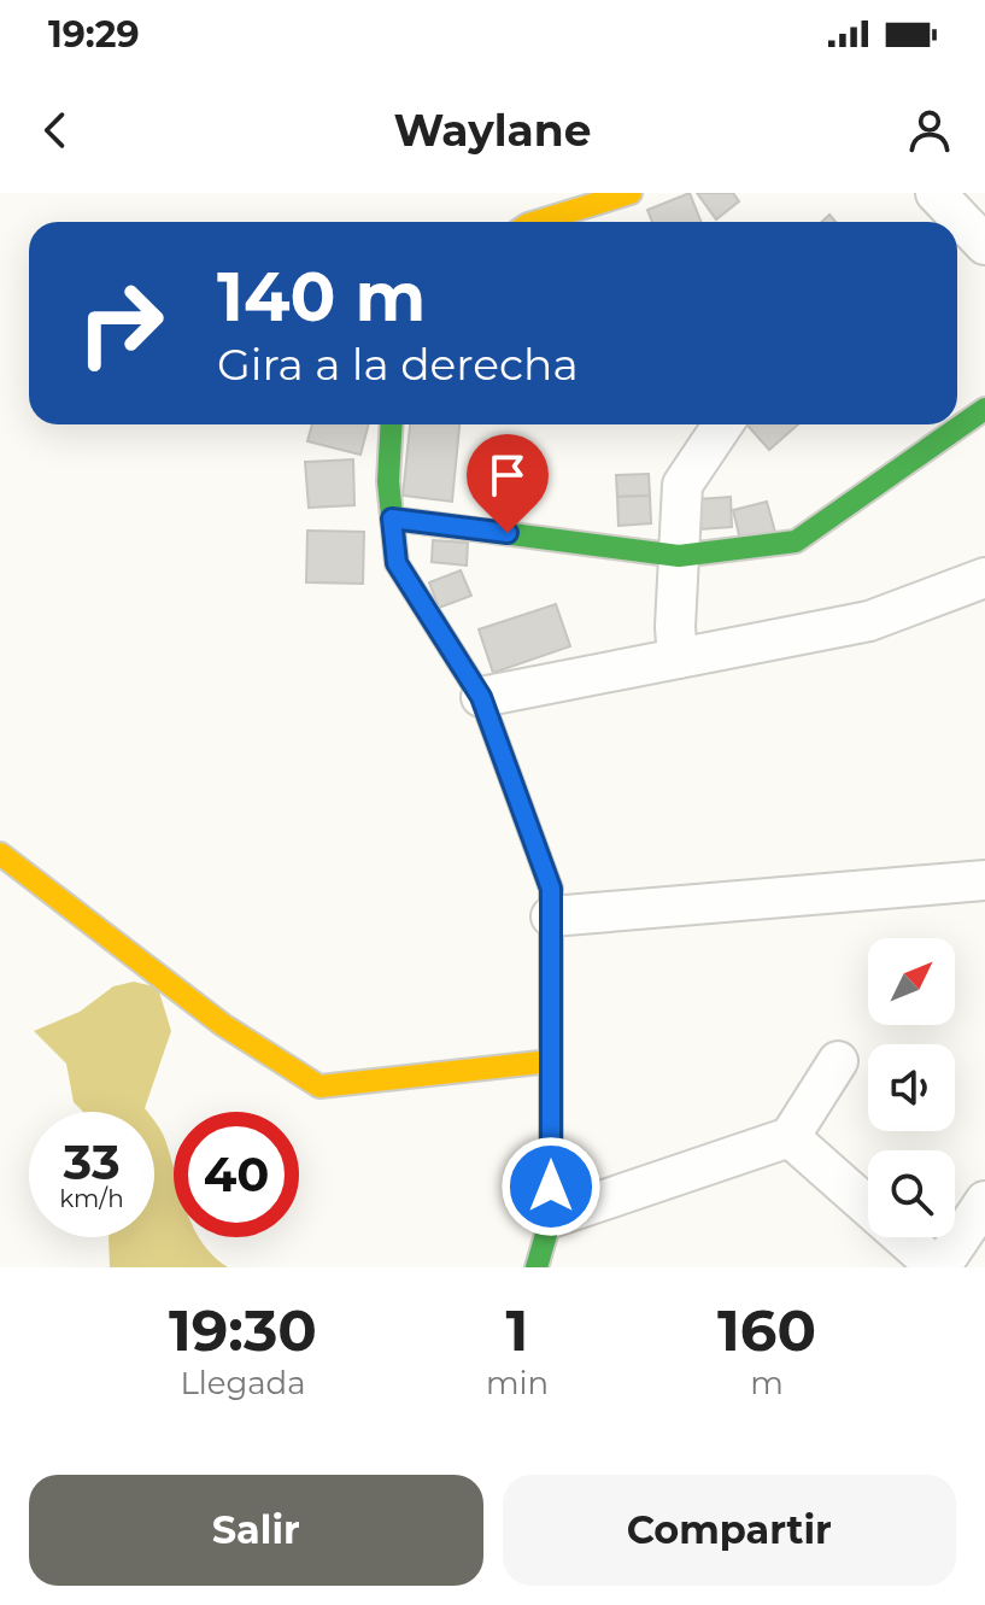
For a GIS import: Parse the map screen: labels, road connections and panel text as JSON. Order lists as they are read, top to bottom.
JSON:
{
  "north": "top right",
  "page": {
    "status": "19:29",
    "header": "Waylane",
    "turn": ["140 m", "Gira a la derecha"],
    "speed": "33 km/h",
    "limit": "40",
    "eta": [
      "19:30",
      "Llegada",
      "1",
      "min",
      "160",
      "m"
    ],
    "buttons": ["Salir", "Compartir"]
  }
}
